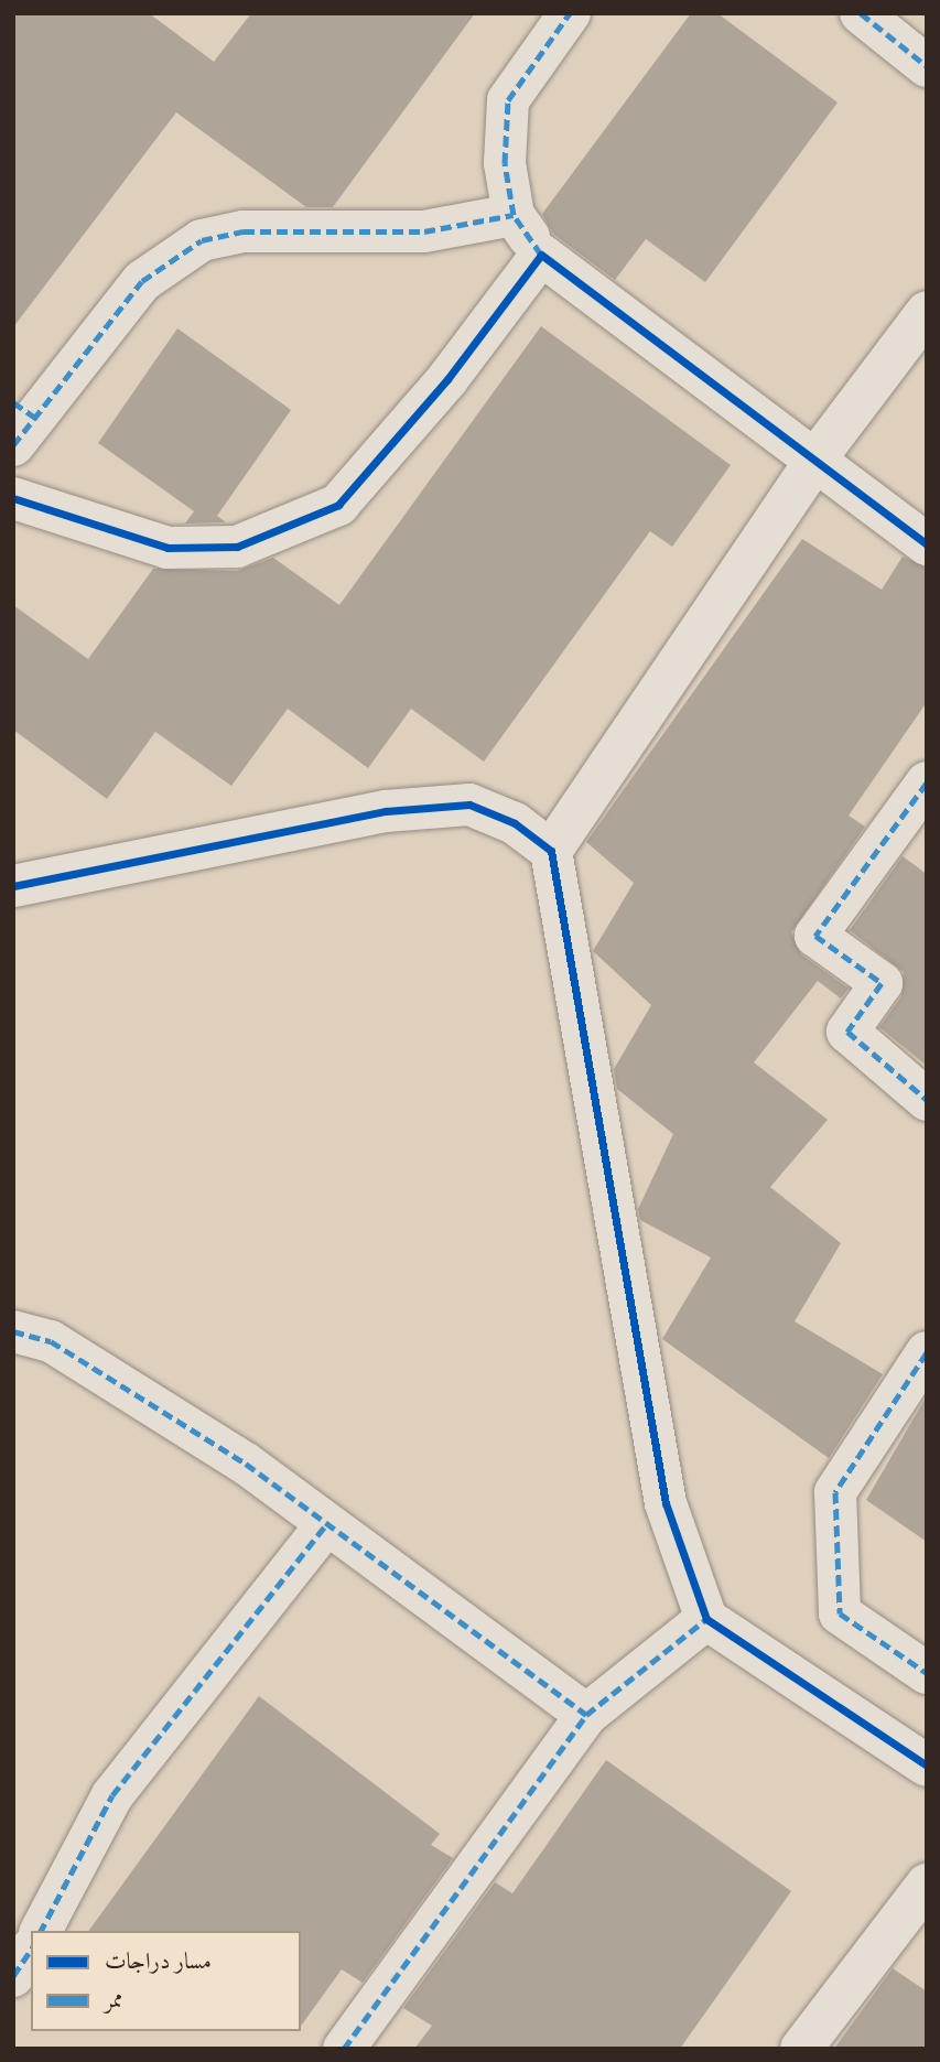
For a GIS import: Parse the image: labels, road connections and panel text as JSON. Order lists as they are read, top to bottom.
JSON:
{
  "legend": ["مسار دراجات", "ممر"]
}
